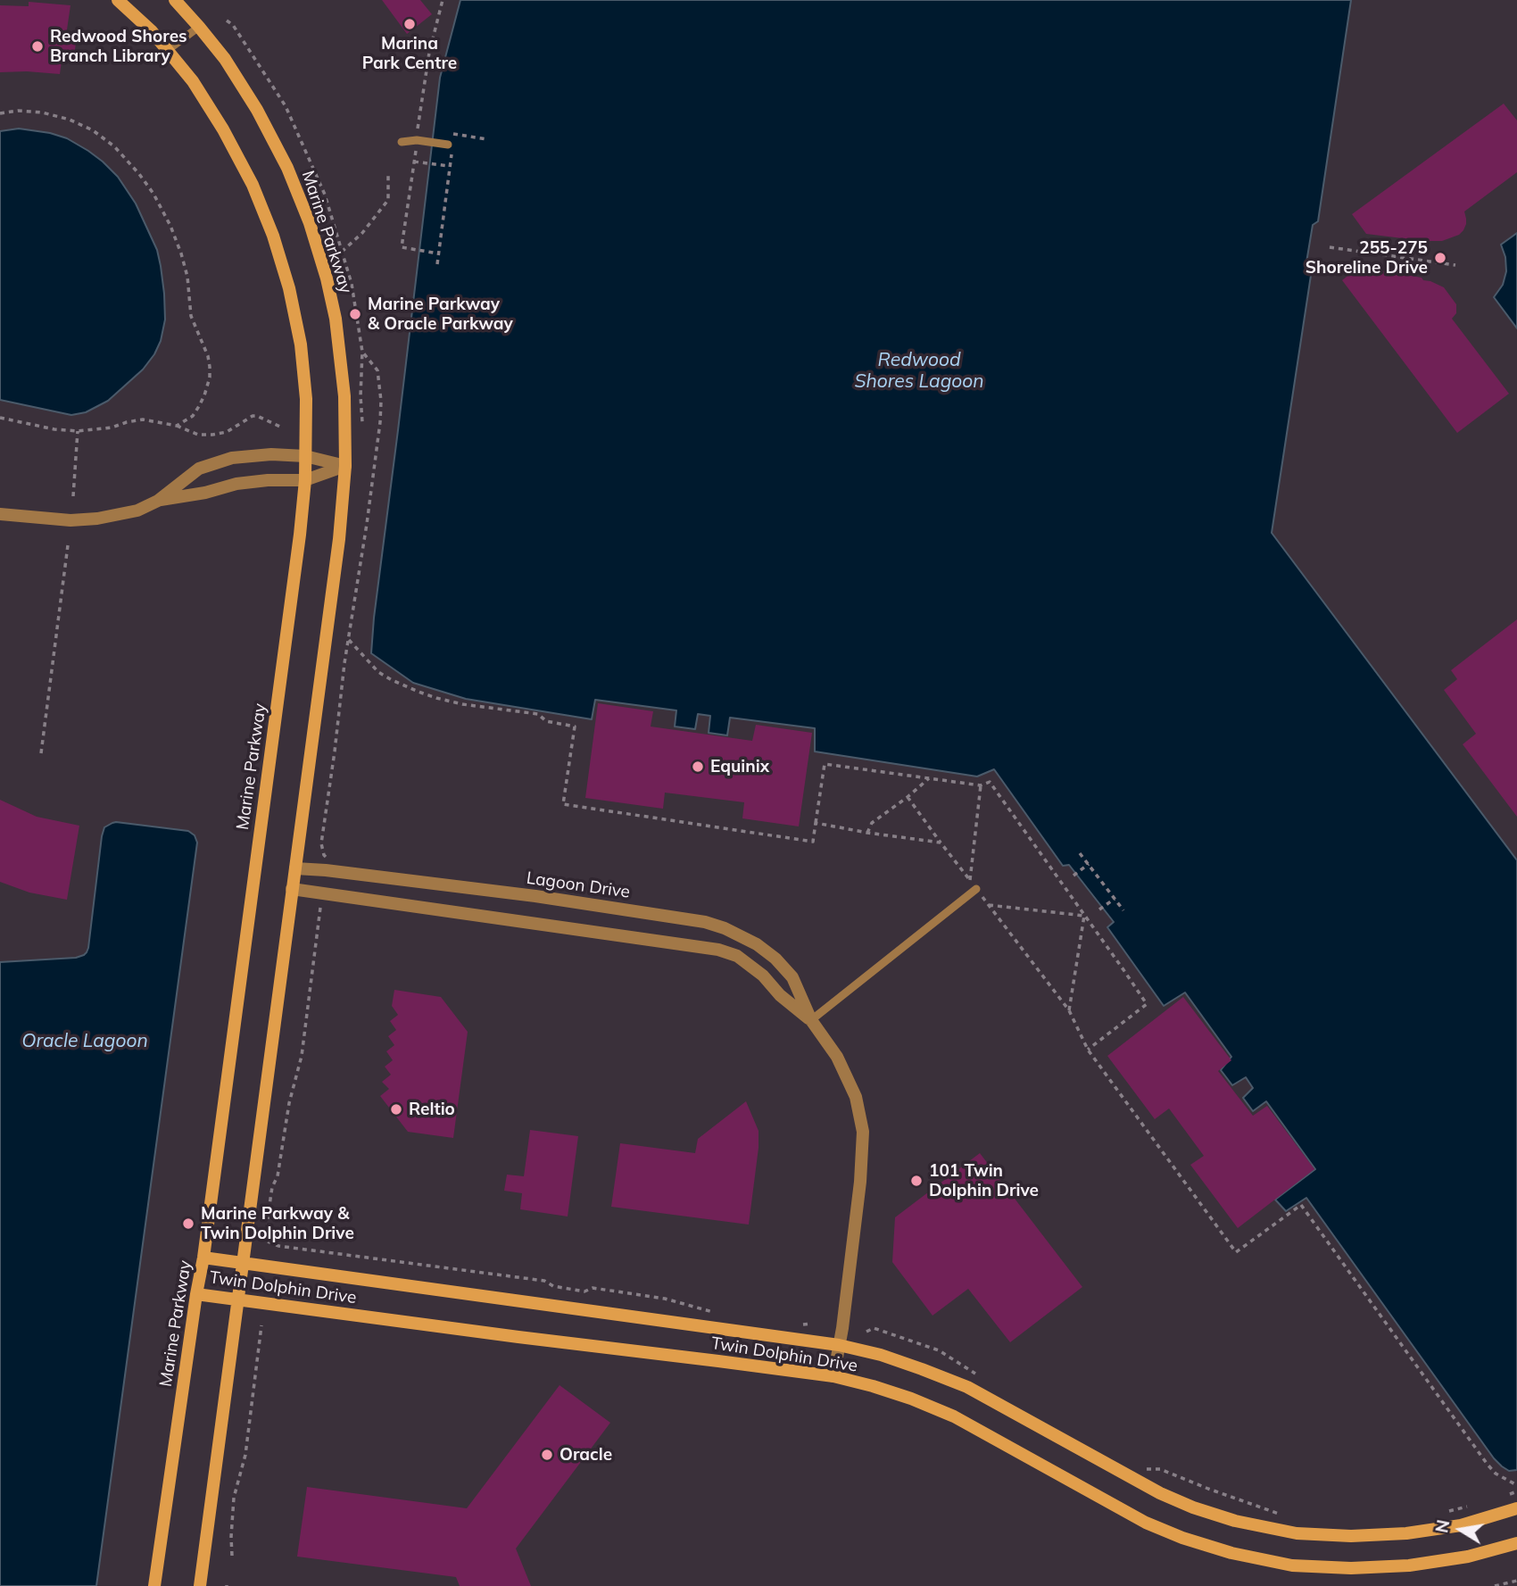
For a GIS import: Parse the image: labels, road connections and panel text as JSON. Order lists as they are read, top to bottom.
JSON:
{
  "streets": {
    "main road": ["Marine Parkway", "Twin Dolphin Drive"],
    "street": ["Lagoon Drive"]
  },
  "crossings": [
    ["Marine Parkway", "Lagoon Drive"],
    ["Marine Parkway", "Twin Dolphin Drive"],
    ["Lagoon Drive", "Twin Dolphin Drive"]
  ],
  "water": ["Redwood Shores Lagoon", "Oracle Lagoon"],
  "places": [
    "Marina Park Centre",
    "Redwood Shores Branch Library",
    "255-275 Shoreline Drive",
    "Marine Parkway & Oracle Parkway",
    "Equinix",
    "Reltio",
    "101 Twin Dolphin Drive",
    "Marine Parkway & Twin Dolphin Drive",
    "Oracle"
  ],
  "north": "left"
}
